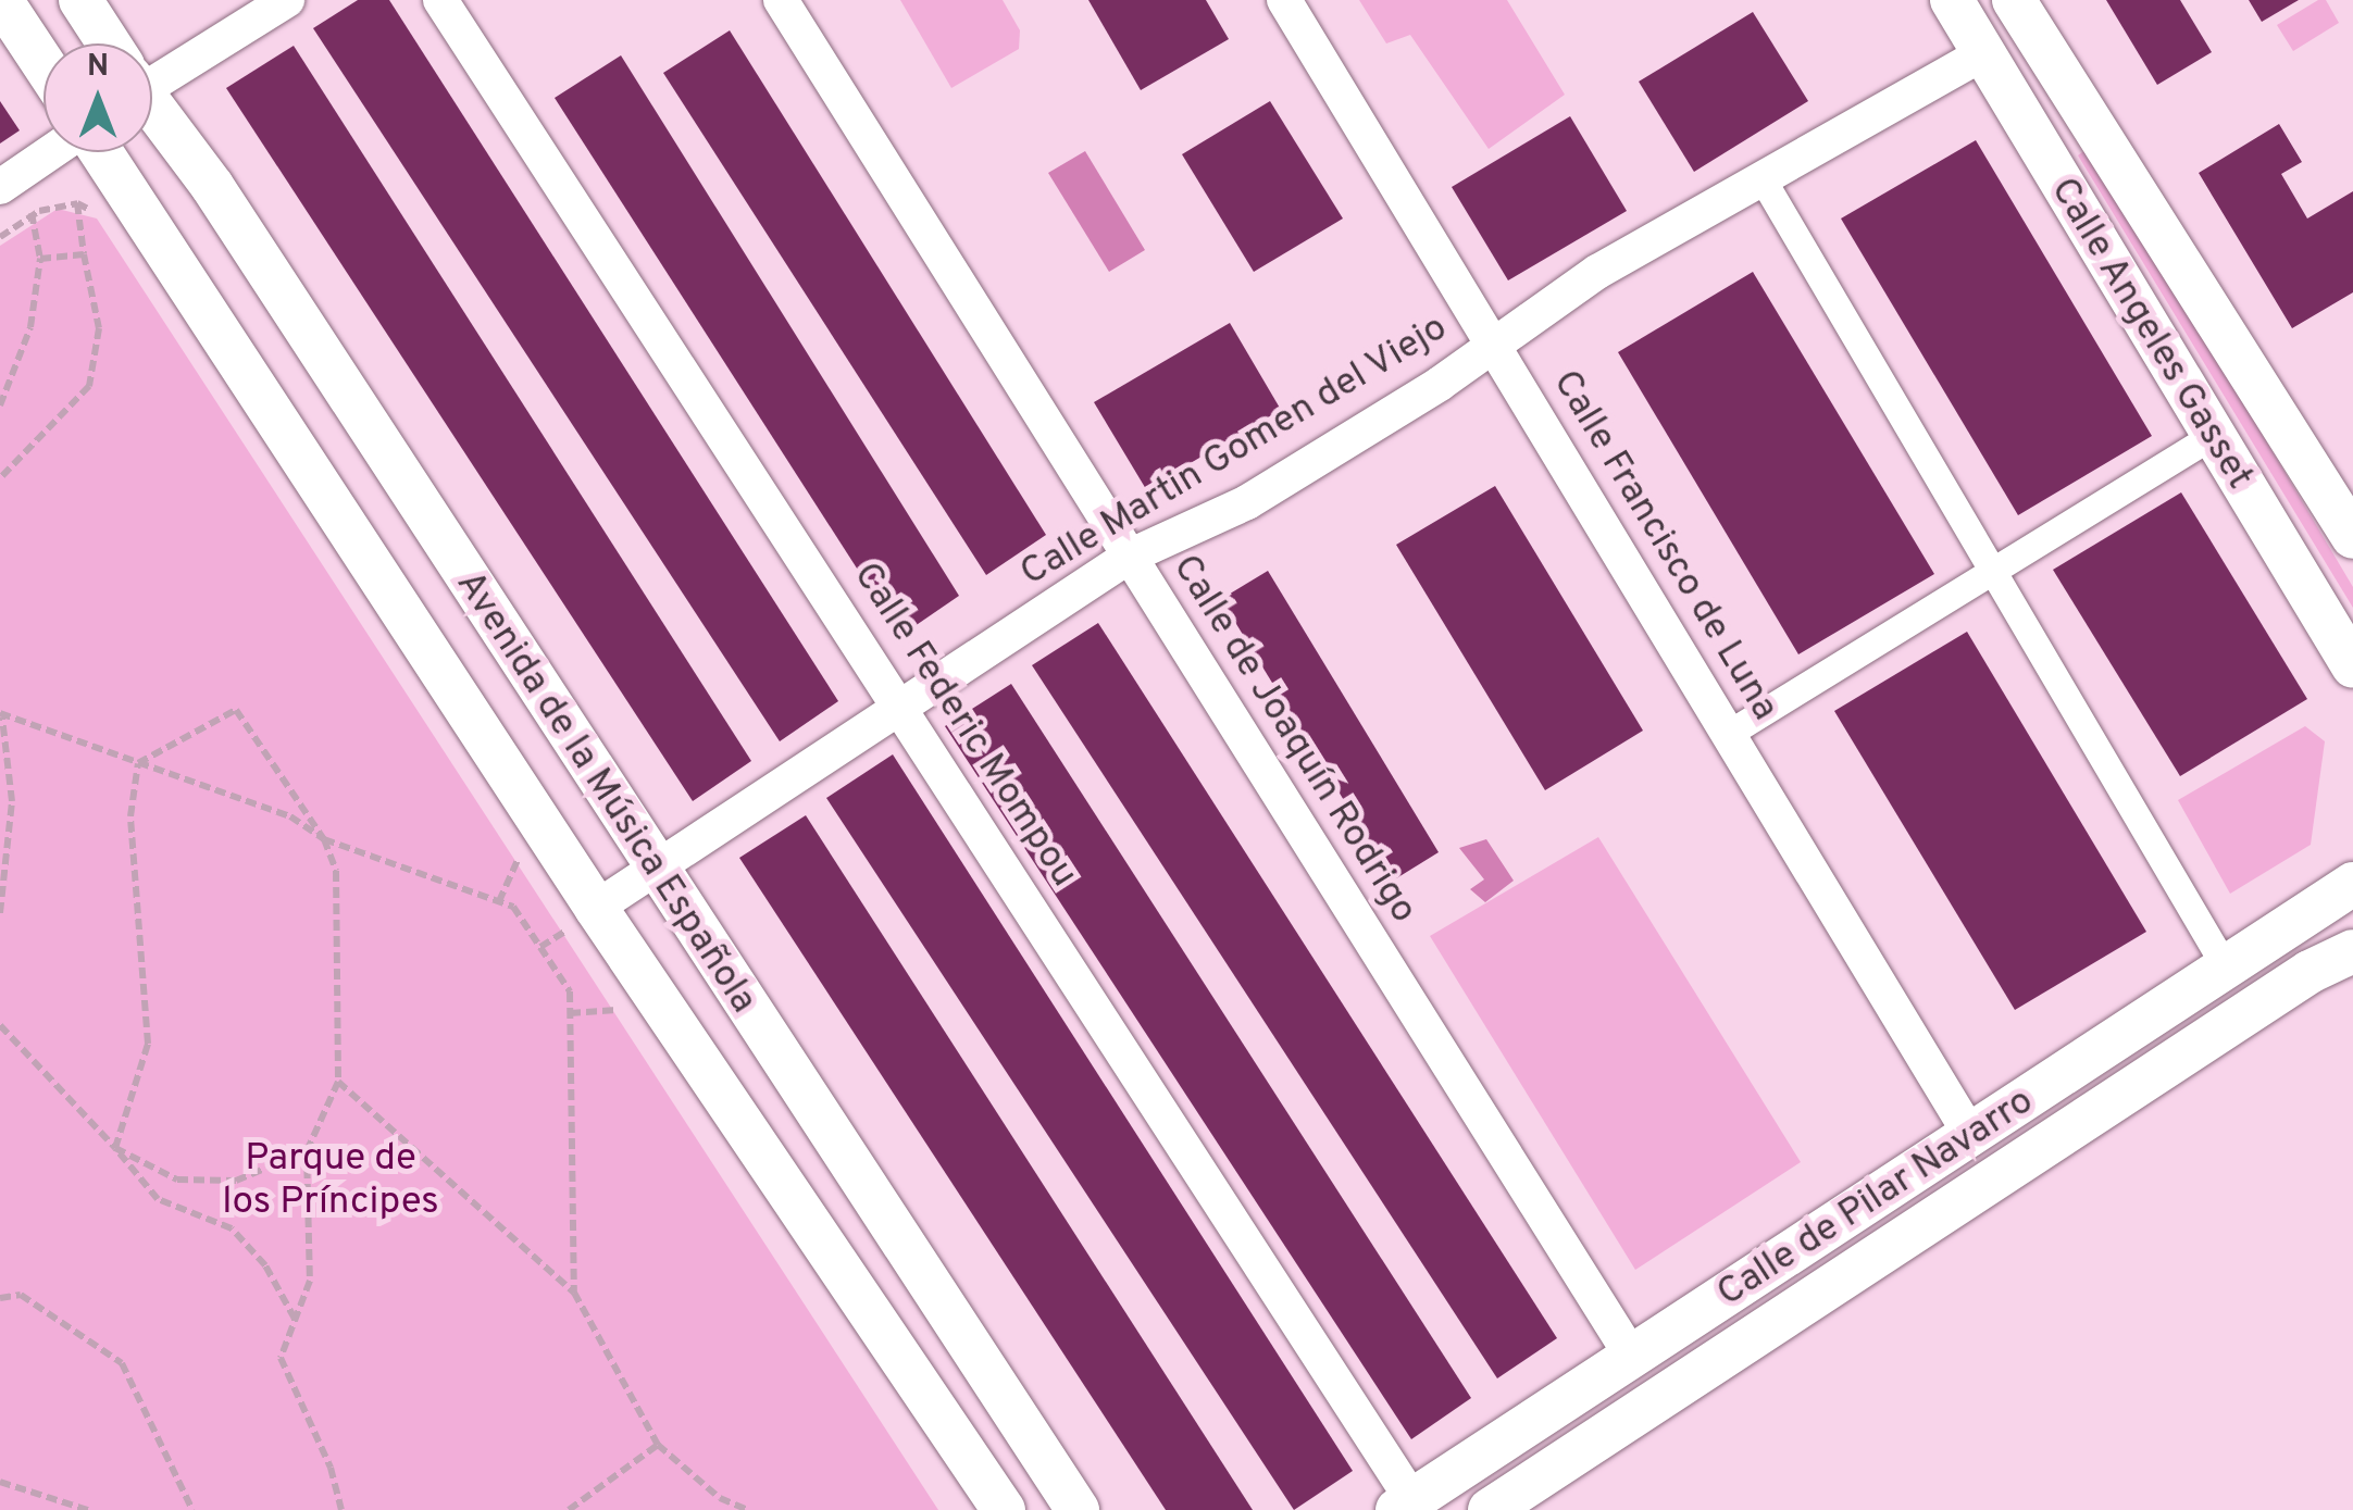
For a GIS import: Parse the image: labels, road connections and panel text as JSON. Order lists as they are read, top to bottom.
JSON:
{
  "streets": {
    "street": [
      "Calle Angeles Gasset",
      "Calle Martin Gomen del Viejo",
      "Calle Francisco de Luna",
      "Calle Federic Mompou",
      "Calle de Joaquín Rodrigo",
      "Avenida de la Música Española",
      "Calle de Pilar Navarro"
    ]
  },
  "crossings": [
    ["Calle Angeles Gasset", "Calle Martin Gomen del Viejo"],
    ["Calle Martin Gomen del Viejo", "Calle Francisco de Luna"],
    ["Calle Martin Gomen del Viejo", "Calle Federic Mompou"],
    ["Calle Martin Gomen del Viejo", "Calle de Joaquín Rodrigo"],
    ["Calle Martin Gomen del Viejo", "Avenida de la Música Española"],
    ["Calle Francisco de Luna", "Calle de Pilar Navarro"],
    ["Calle Federic Mompou", "Calle de Pilar Navarro"],
    ["Calle de Joaquín Rodrigo", "Calle de Pilar Navarro"]
  ],
  "parks": ["Parque de los Príncipes"],
  "north": "top"
}
